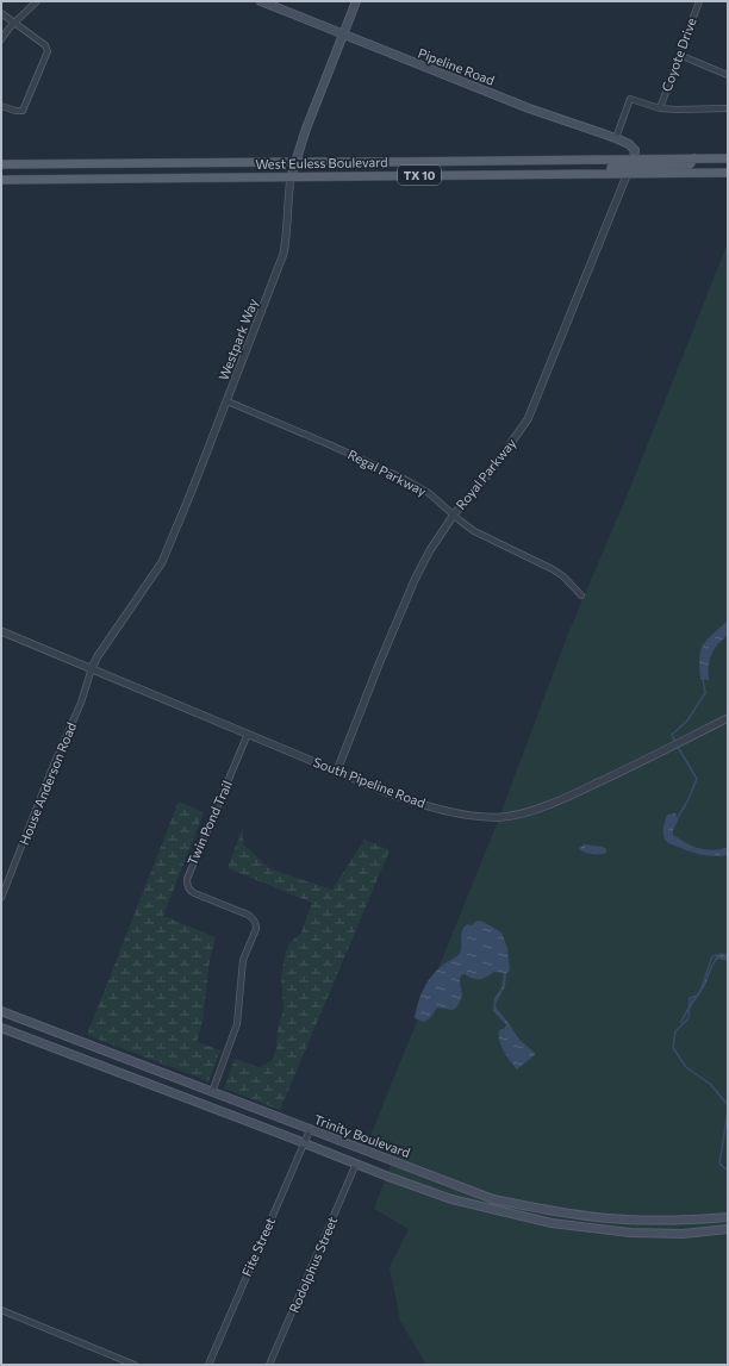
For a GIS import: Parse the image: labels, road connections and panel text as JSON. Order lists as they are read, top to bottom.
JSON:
{
  "streets": {
    "main road": [
      "Pipeline Road",
      "West Euless Boulevard",
      "TX 10",
      "Westpark Way",
      "Trinity Boulevard"
    ],
    "street": [
      "Coyote Drive",
      "Regal Parkway",
      "Royal Parkway",
      "South Pipeline Road",
      "House Anderson Road",
      "Twin Pond Trail",
      "Fite Street",
      "Rodolphus Street"
    ]
  },
  "crossings": [
    ["Pipeline Road", "West Euless Boulevard"],
    ["Pipeline Road", "Westpark Way"],
    ["West Euless Boulevard", "Westpark Way"],
    ["West Euless Boulevard", "Royal Parkway"],
    ["Westpark Way", "Regal Parkway"],
    ["Westpark Way", "South Pipeline Road"],
    ["Westpark Way", "House Anderson Road"],
    ["Regal Parkway", "Royal Parkway"],
    ["Royal Parkway", "South Pipeline Road"],
    ["South Pipeline Road", "House Anderson Road"],
    ["South Pipeline Road", "Twin Pond Trail"],
    ["Twin Pond Trail", "Trinity Boulevard"],
    ["Trinity Boulevard", "Fite Street"],
    ["Trinity Boulevard", "Rodolphus Street"]
  ]
}
